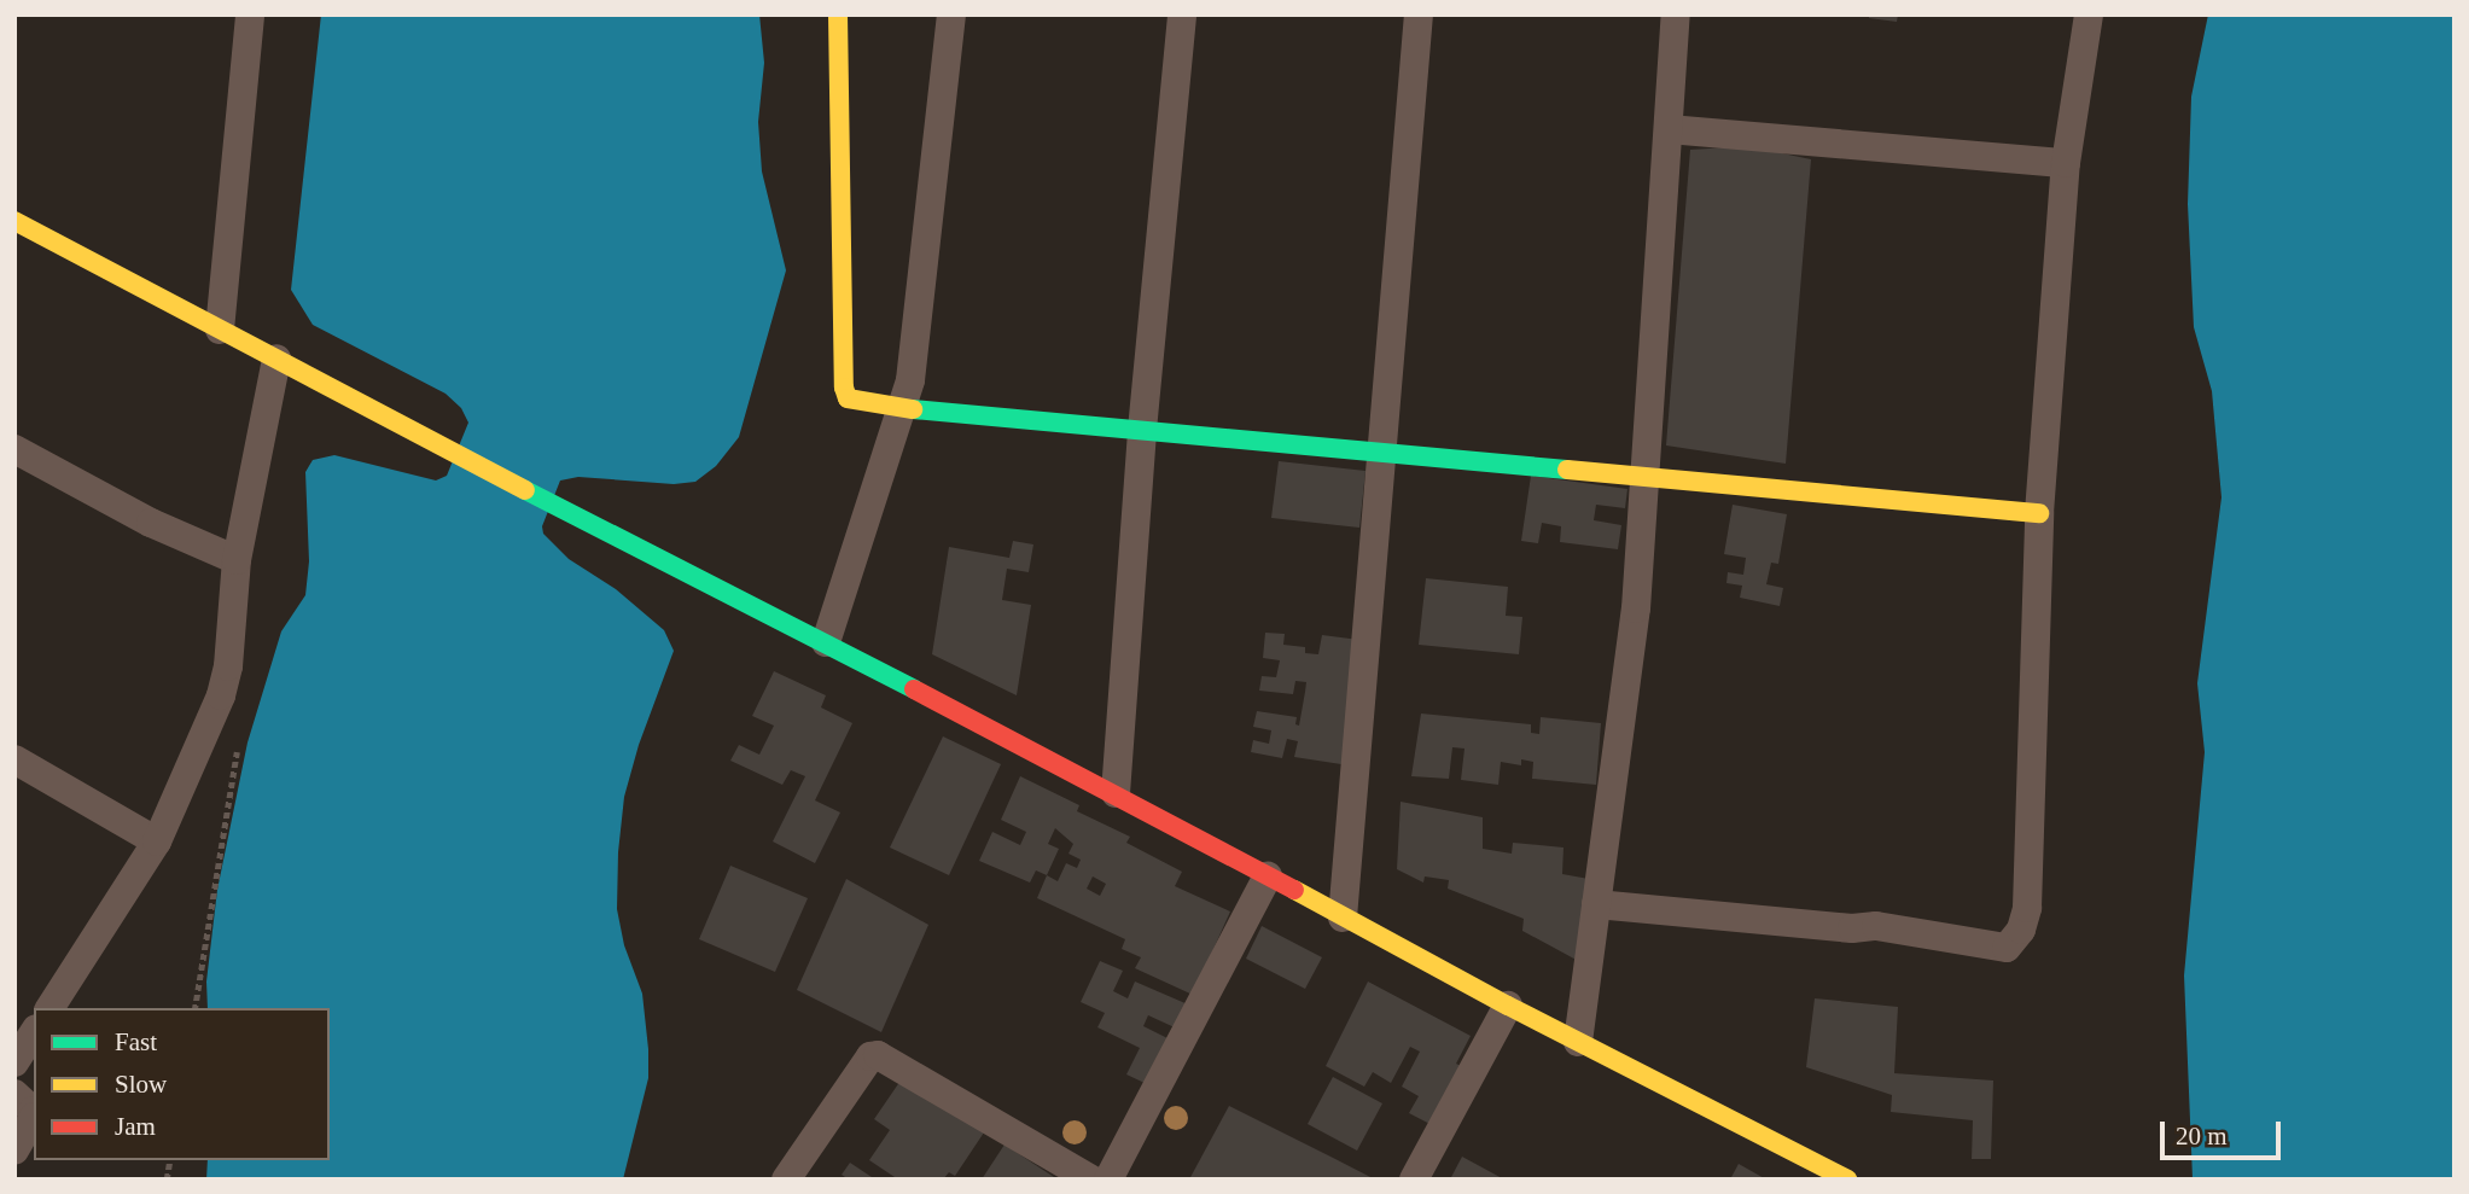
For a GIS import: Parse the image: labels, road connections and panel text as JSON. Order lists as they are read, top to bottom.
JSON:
{
  "legend": ["Fast", "Slow", "Jam"],
  "scale_bar": "20 m"
}
